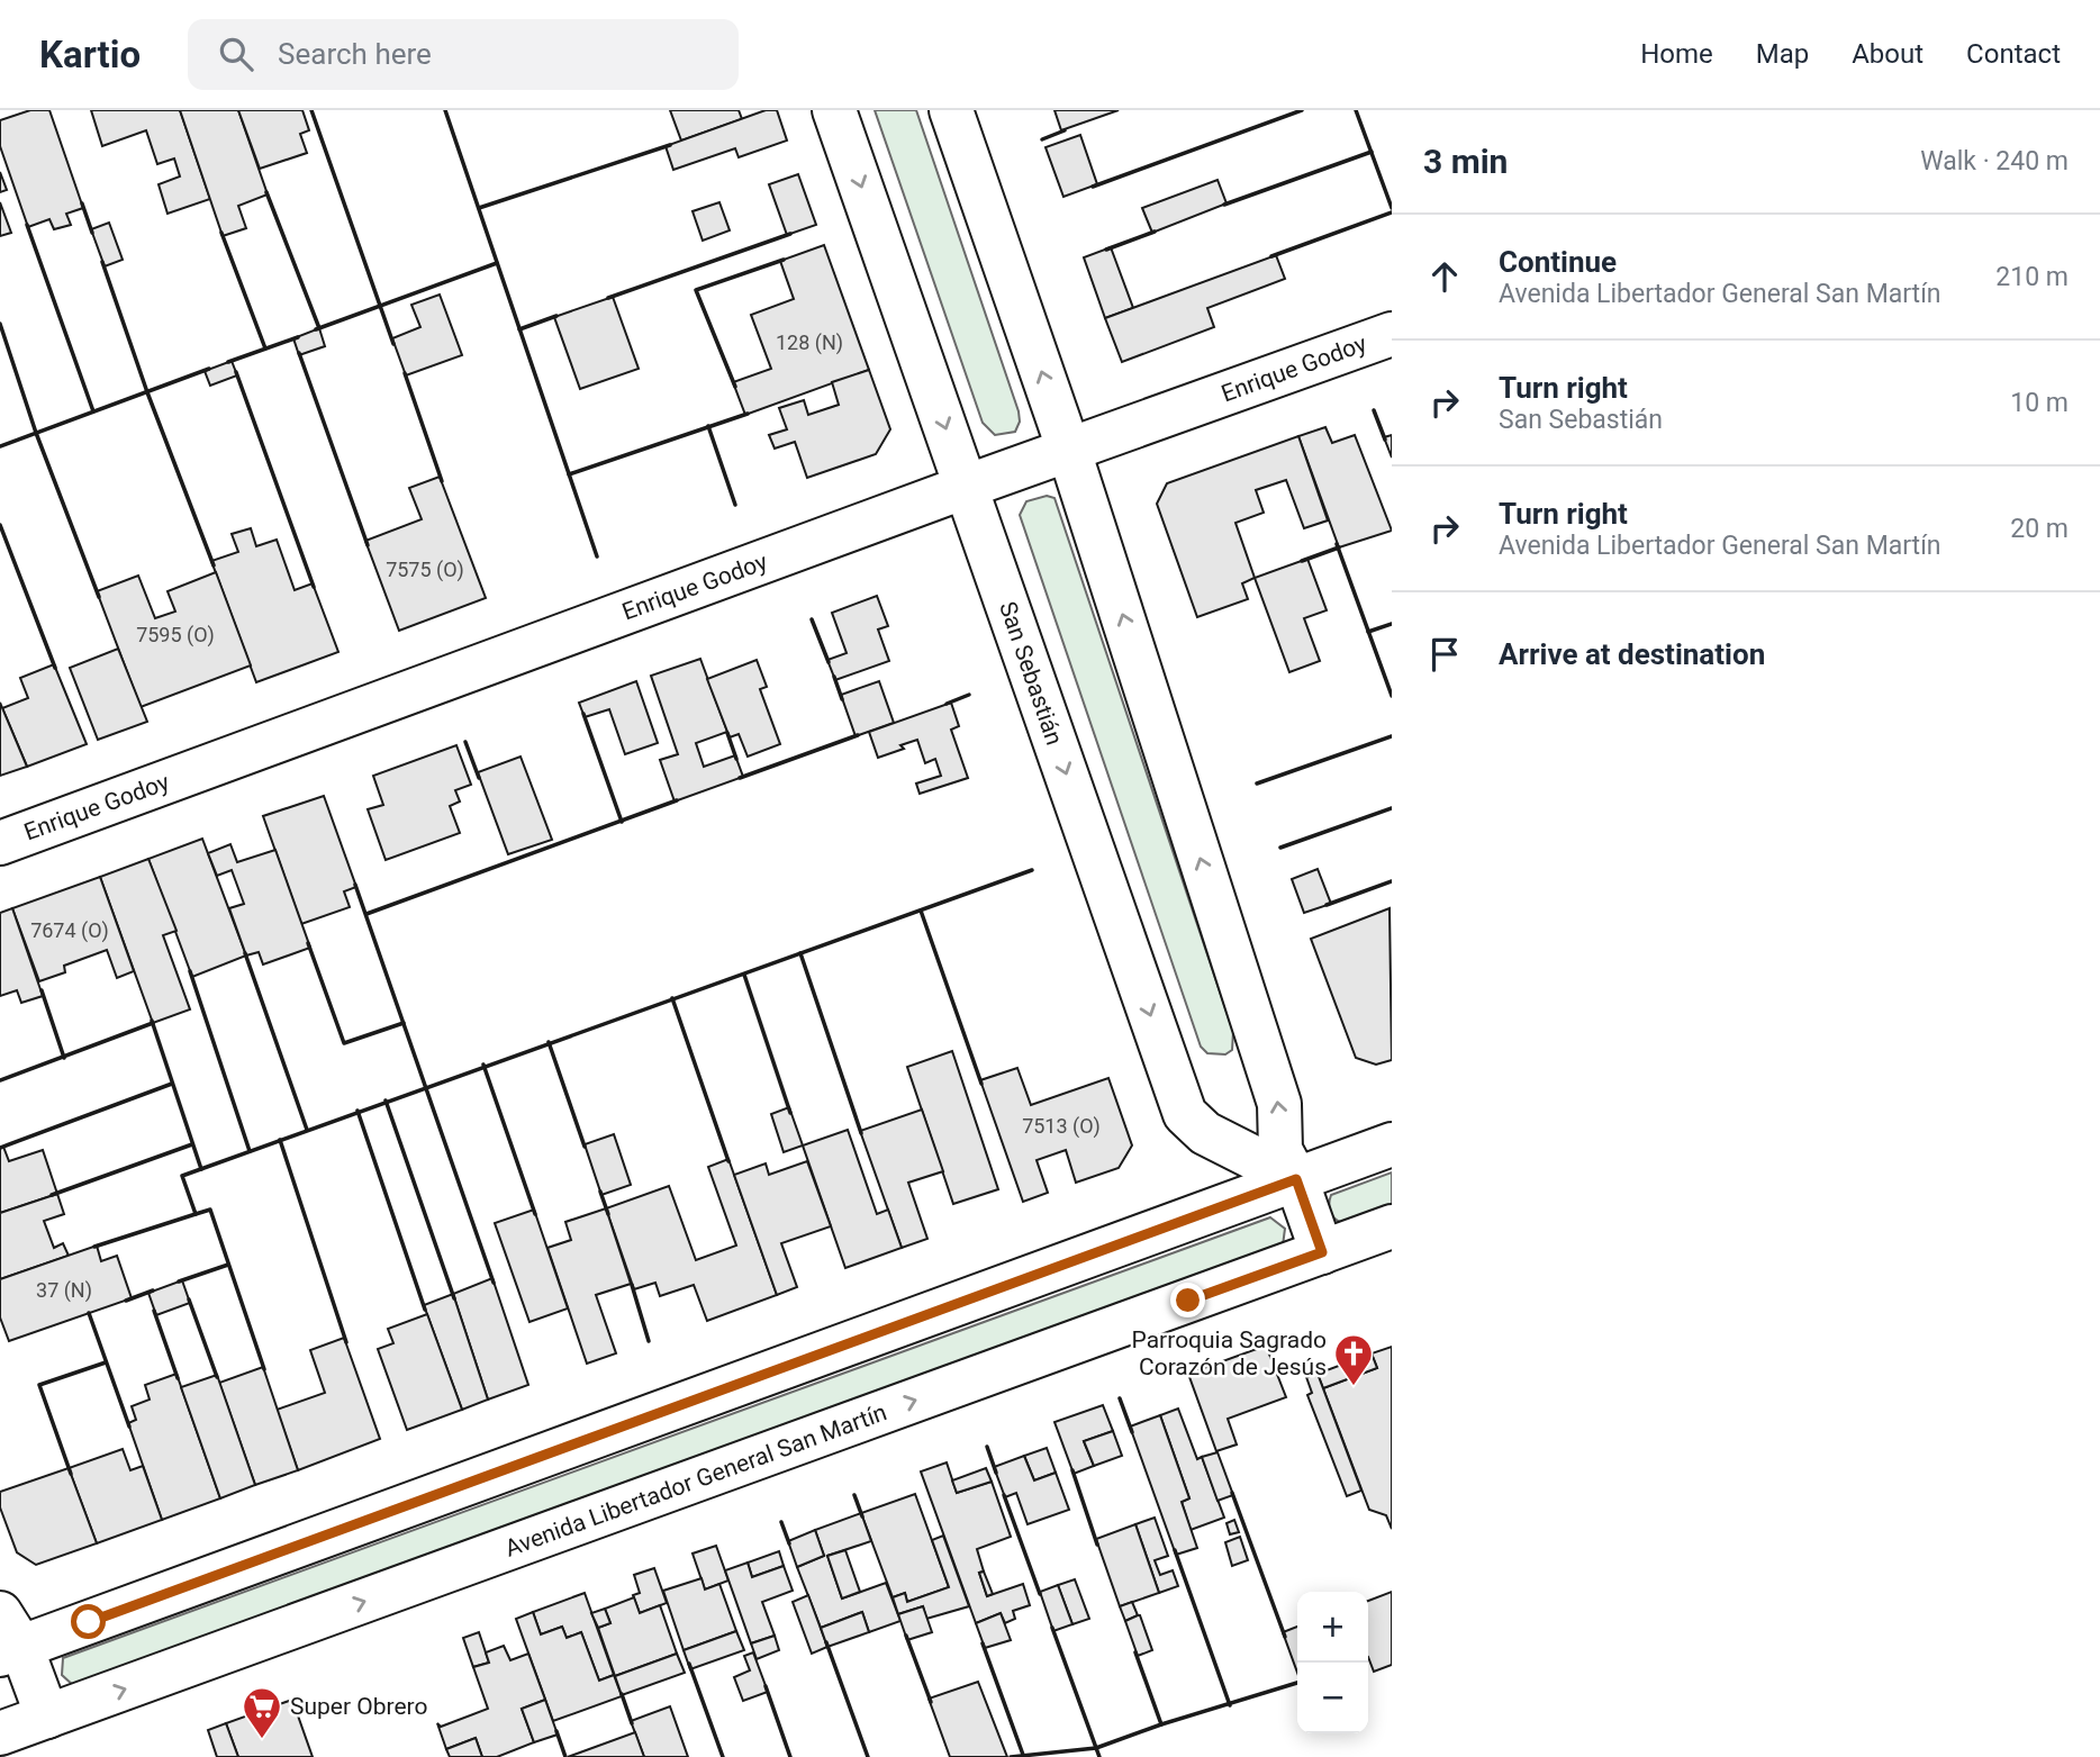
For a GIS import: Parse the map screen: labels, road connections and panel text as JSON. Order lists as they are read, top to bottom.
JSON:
{
  "streets": {
    "street": ["Enrique Godoy", "San Sebastián", "Avenida Libertador General San Martín"]
  },
  "crossings": [
    ["Enrique Godoy", "San Sebastián"]
  ],
  "places": {
    "church": ["Parroquia Sagrado Corazón de Jesús"],
    "supermarket": ["Super Obrero"]
  },
  "house_numbers": [
    "128 (N)",
    "7575 (O)",
    "7595 (O)",
    "7674 (O)",
    "7513 (O)",
    "37 (N)"
  ],
  "page": {
    "header": "Kartio",
    "search": "Search here",
    "nav": [
      "Home",
      "Map",
      "About",
      "Contact"
    ],
    "heading": ["3 min", "Walk · 240 m"],
    "list": [
      ["Continue", "Avenida Libertador General San Martín", "210 m"],
      ["Turn right", "San Sebastián", "10 m"],
      ["Turn right", "Avenida Libertador General San Martín", "20 m"],
      "Arrive at destination"
    ],
    "map_buttons": ["+", "−"]
  }
}
